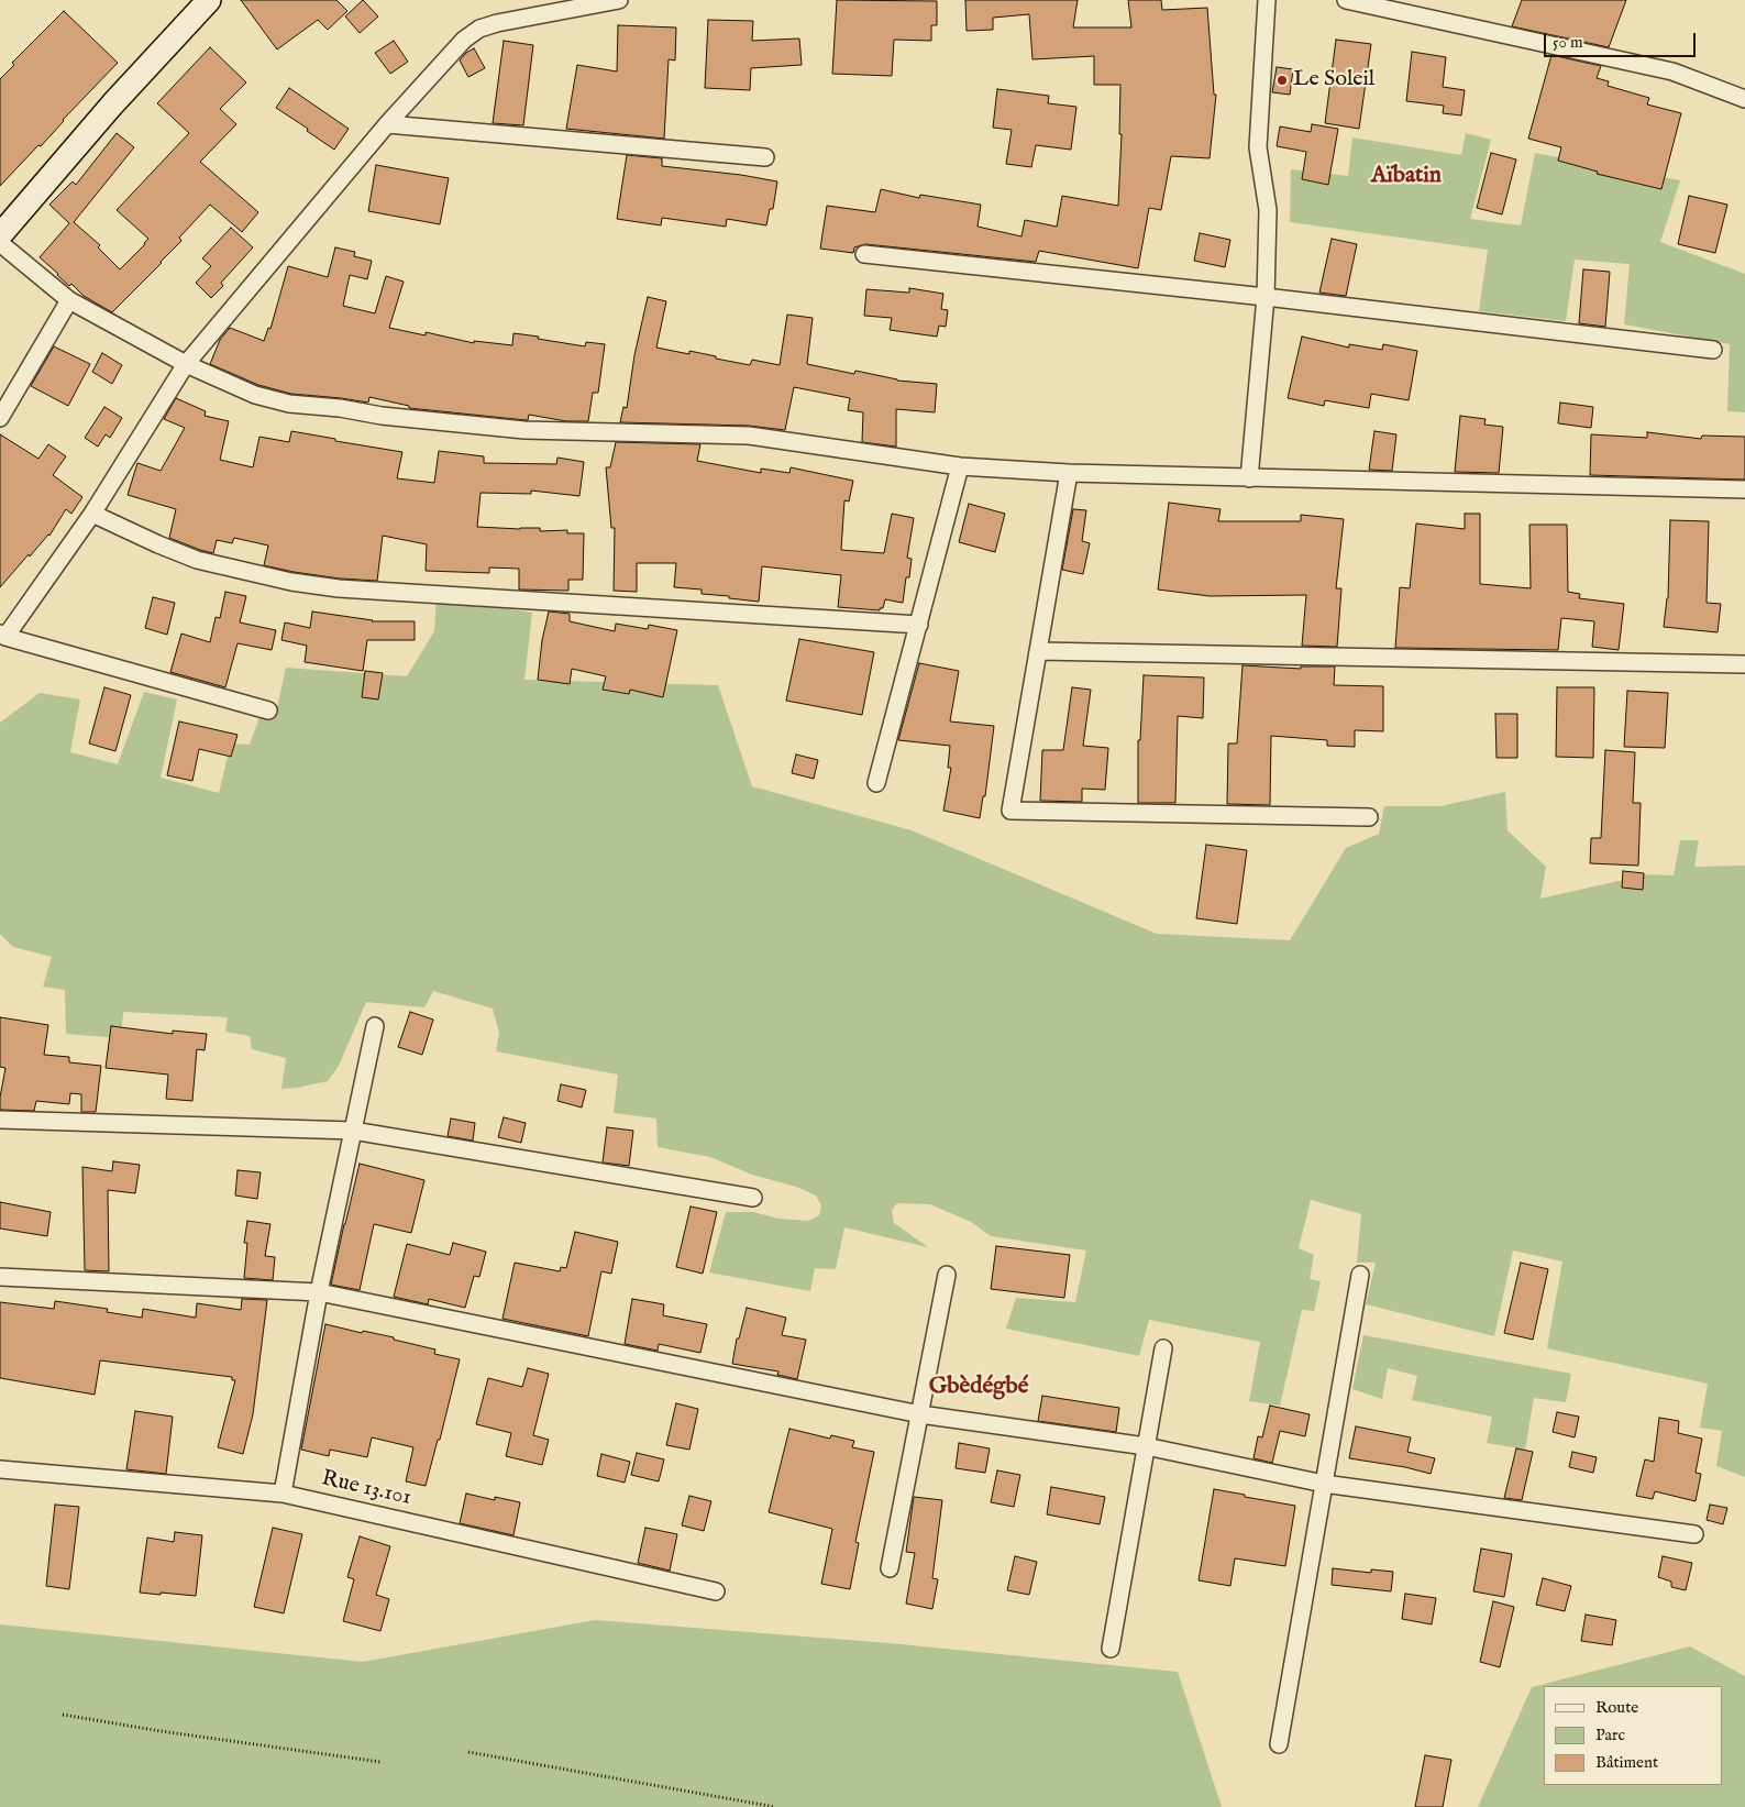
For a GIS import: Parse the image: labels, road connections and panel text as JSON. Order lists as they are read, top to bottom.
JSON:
{
  "streets": {
    "street": ["Rue 13.101"]
  },
  "districts": ["Aïbatin", "Gbèdégbé"],
  "places": ["Le Soleil"],
  "legend": ["Route", "Parc", "Bâtiment"],
  "scale_bar": "50 m"
}
